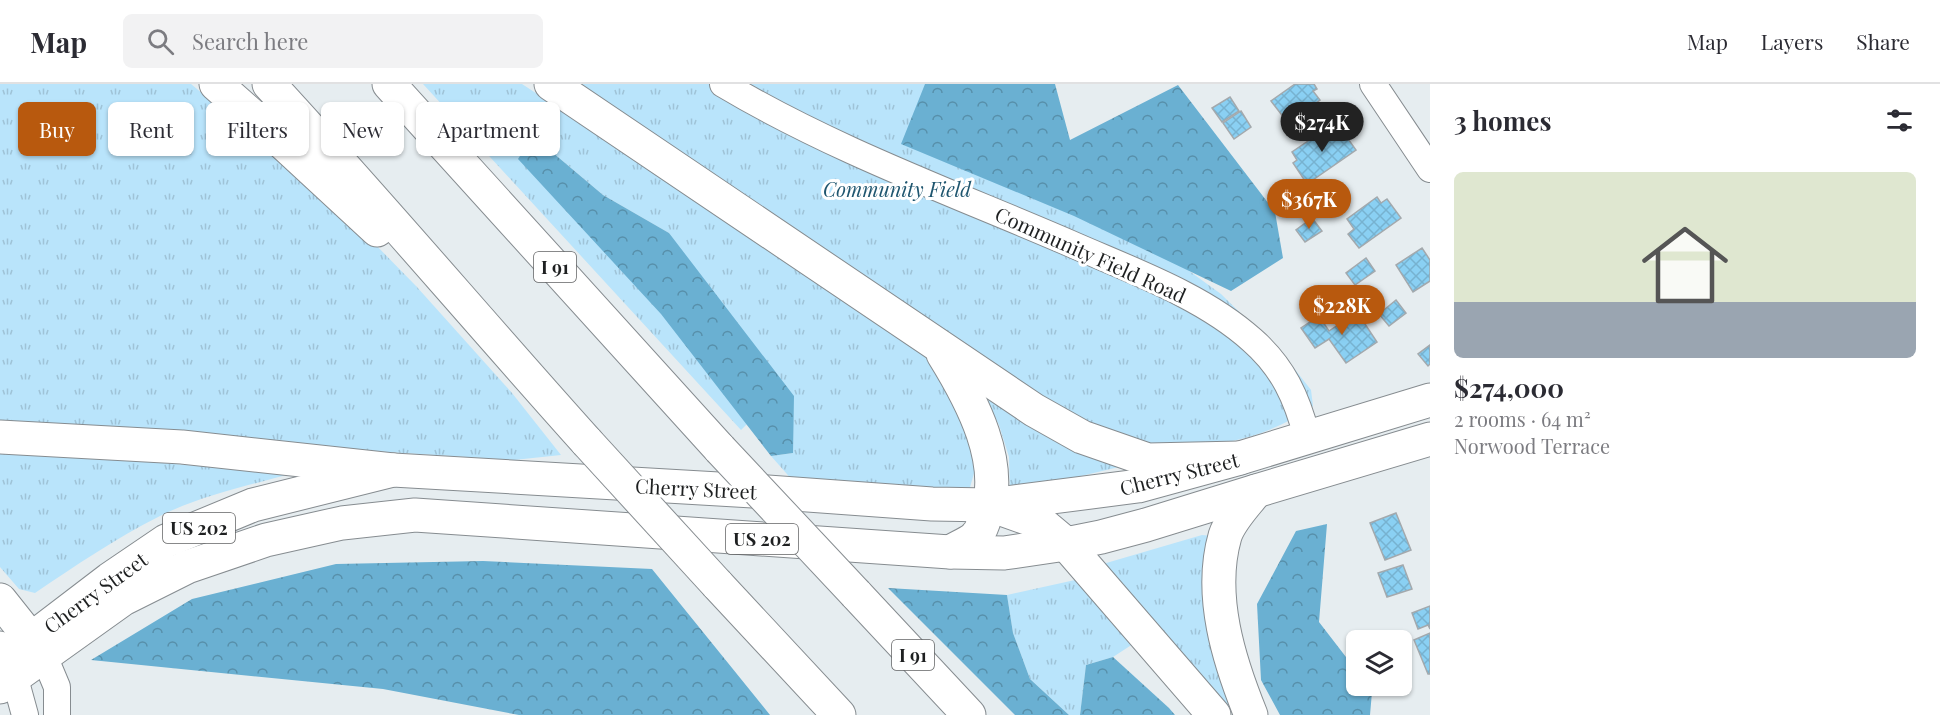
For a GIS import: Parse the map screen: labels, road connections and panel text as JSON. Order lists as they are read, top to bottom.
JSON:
{
  "streets": {
    "main road": ["I 91", "Cherry Street", "US 202"],
    "street": ["Community Field Road"]
  },
  "crossings": [
    ["Community Field Road", "Cherry Street"]
  ],
  "parks": ["Community Field"],
  "page": {
    "header": "Map",
    "search": "Search here",
    "nav": ["Map", "Layers", "Share"],
    "heading": "3 homes",
    "price": ["$274K", "$367K", "$228K"],
    "chip": [
      "Buy",
      "Rent",
      "Filters",
      "New",
      "Apartment"
    ],
    "list": [
      {
        "name": "$274,000",
        "note": "2 rooms · 64 m² · Norwood Terrace"
      }
    ]
  }
}
